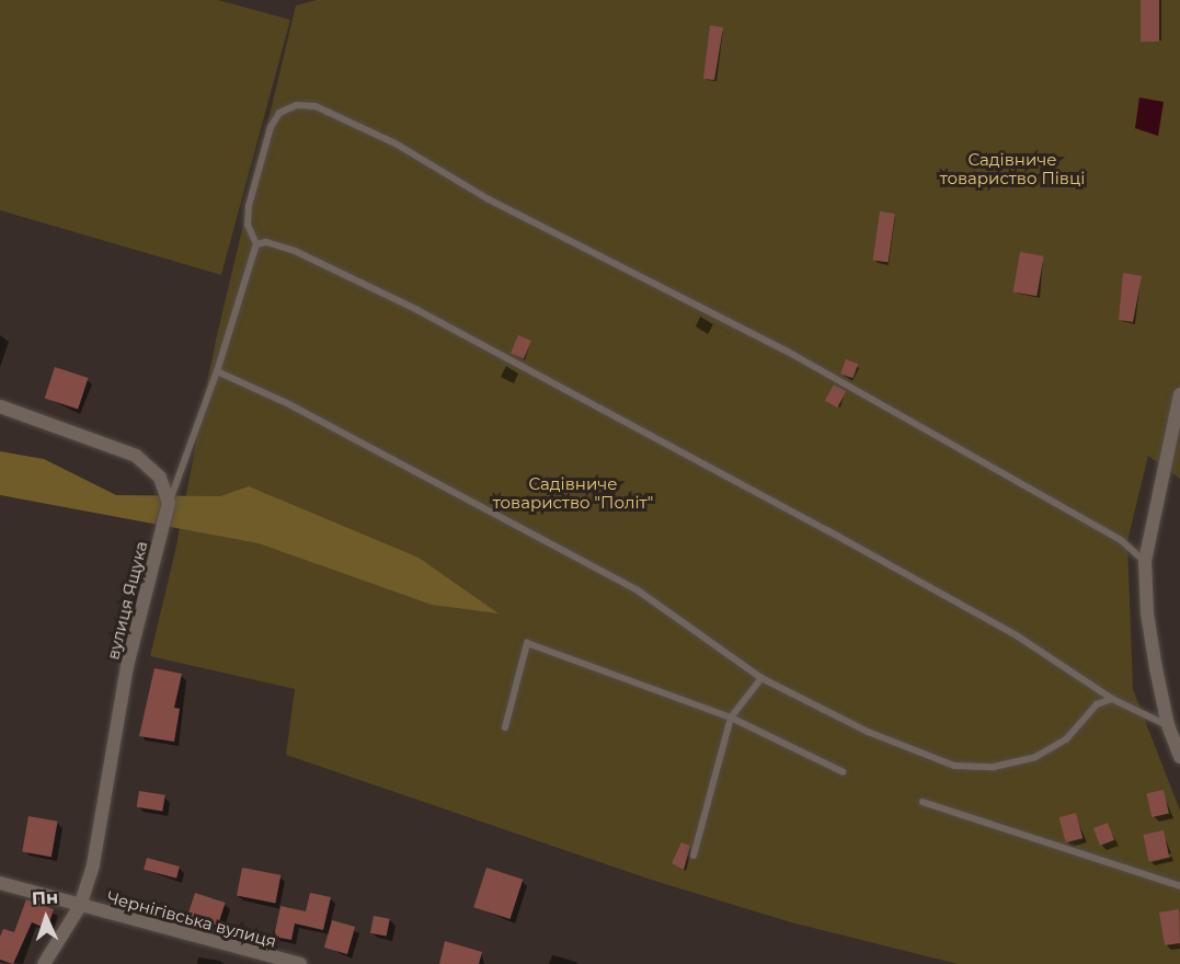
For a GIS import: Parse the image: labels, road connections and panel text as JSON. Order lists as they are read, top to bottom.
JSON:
{
  "streets": {
    "street": ["вулиця Ящука", "Чернігівська вулиця"]
  },
  "crossings": [
    ["вулиця Ящука", "Чернігівська вулиця"]
  ],
  "parks": ["Садівниче товариство Півці", "Садівниче товариство \"Політ\""],
  "north": "top"
}
